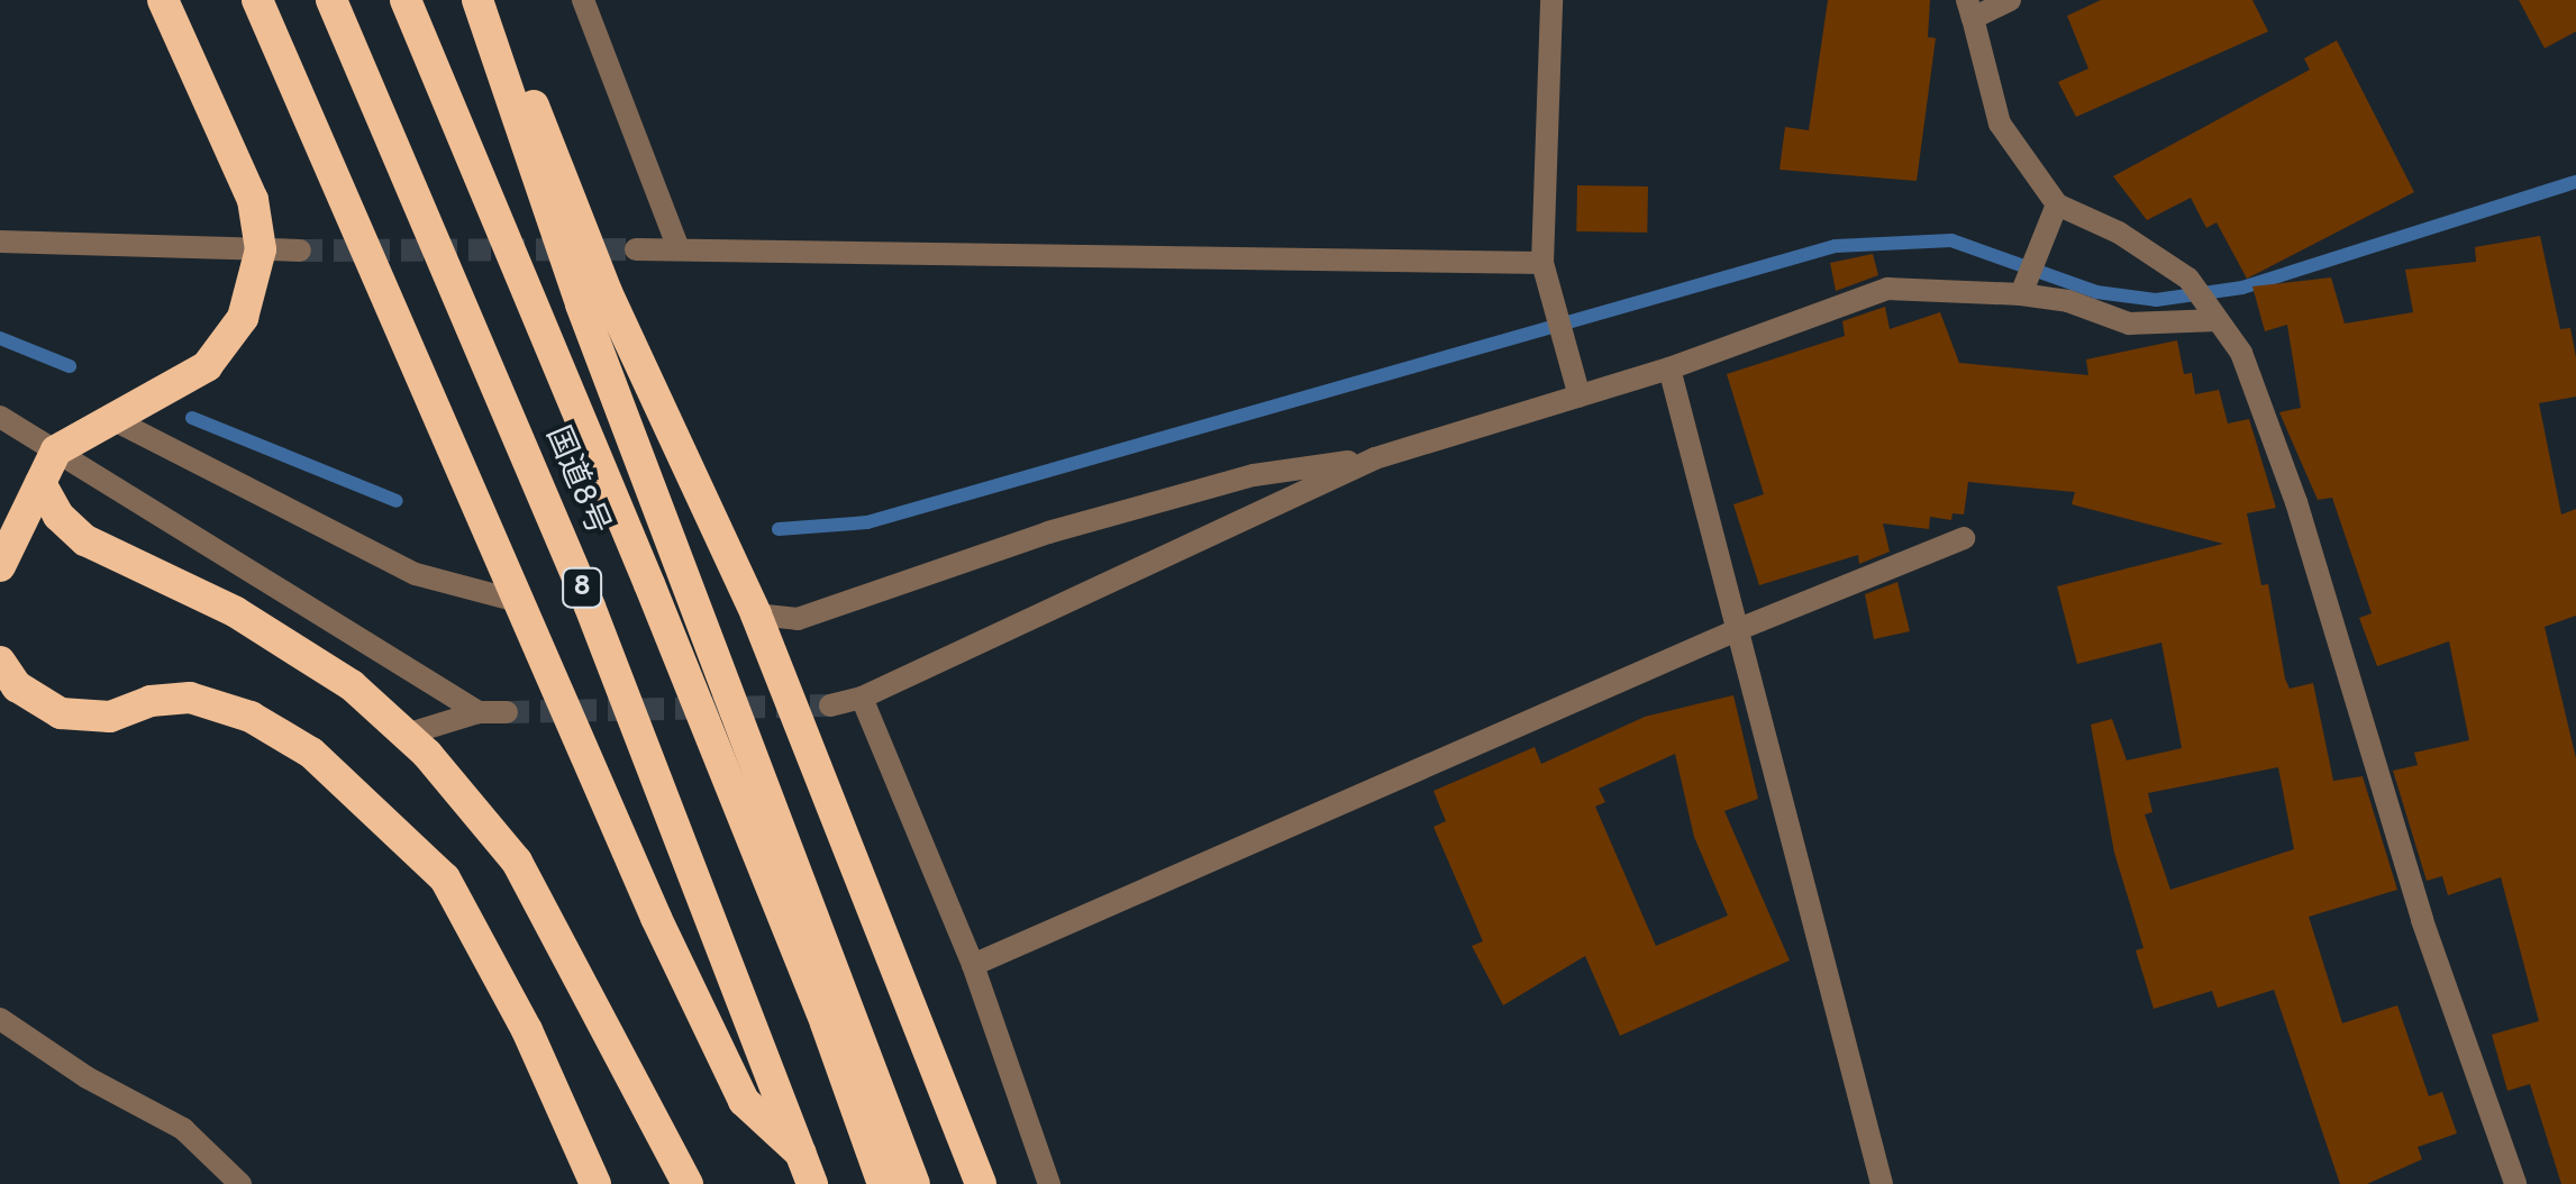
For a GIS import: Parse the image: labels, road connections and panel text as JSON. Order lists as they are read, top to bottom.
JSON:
{
  "streets": {
    "highway": ["国道8号", "8"]
  }
}
